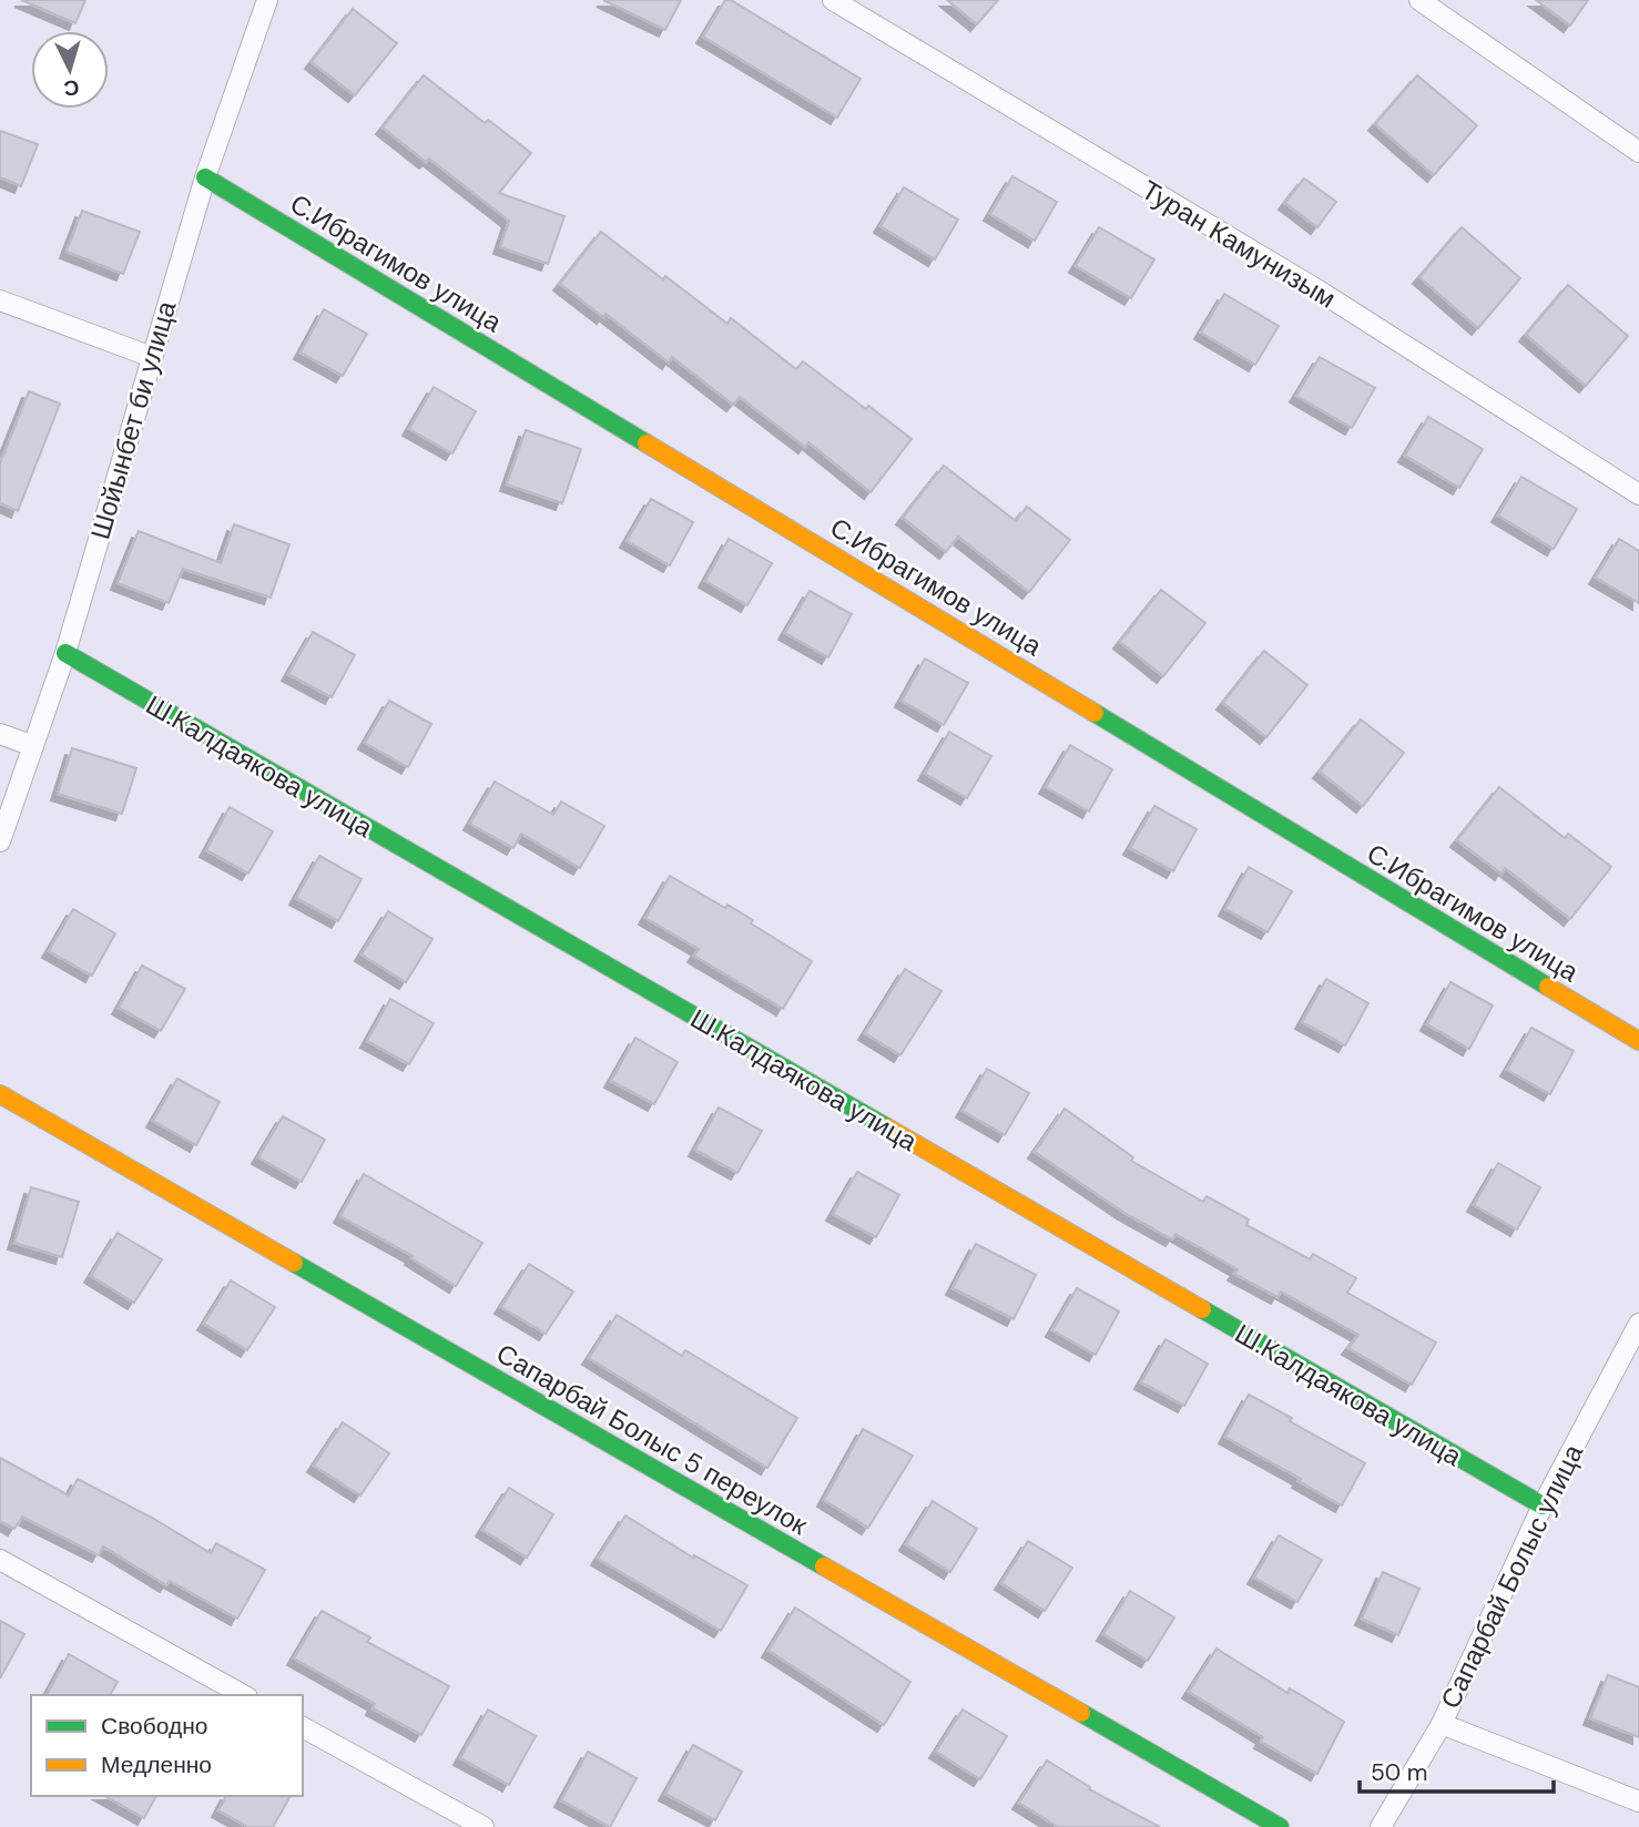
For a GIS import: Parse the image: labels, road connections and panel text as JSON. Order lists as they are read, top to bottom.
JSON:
{
  "streets": {
    "street": [
      "Туран Камунизым",
      "С.Ибрагимов улица",
      "Шойынбет би улица",
      "Ш.Калдаякова улица",
      "Сапарбай Болыс 5 переулок",
      "Сапарбай Болыс улица"
    ]
  },
  "crossings": [
    ["С.Ибрагимов улица", "Шойынбет би улица"],
    ["Шойынбет би улица", "Ш.Калдаякова улица"],
    ["Ш.Калдаякова улица", "Сапарбай Болыс улица"]
  ],
  "legend": ["Свободно", "Медленно"],
  "scale_bar": "50 m",
  "north": "bottom"
}
